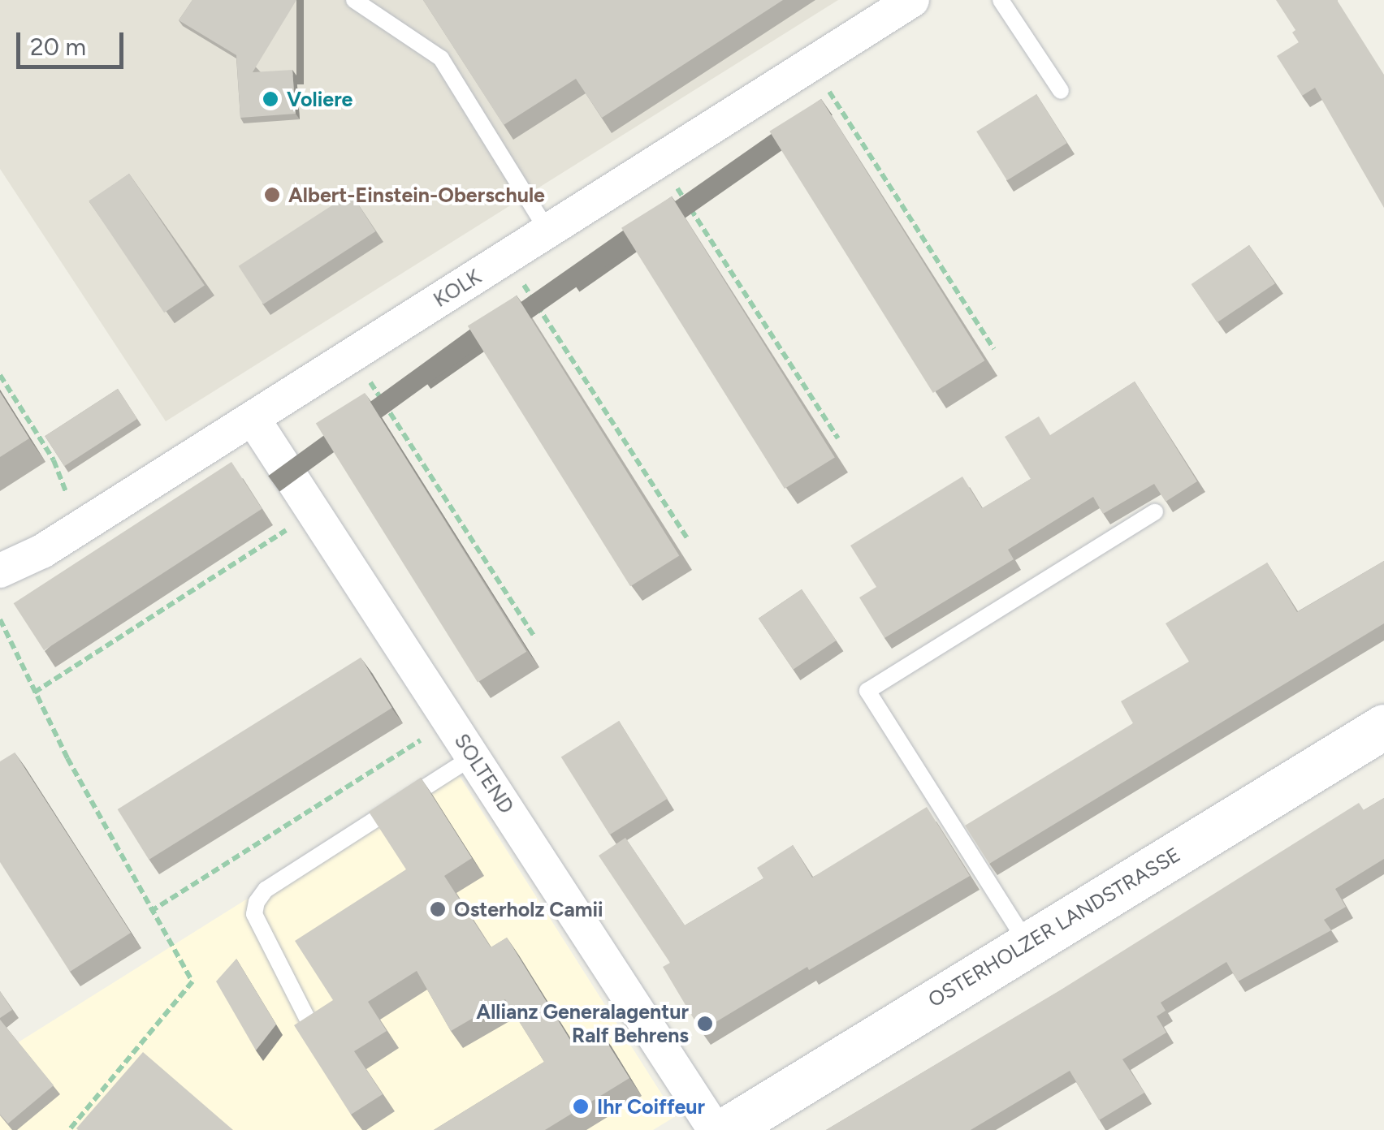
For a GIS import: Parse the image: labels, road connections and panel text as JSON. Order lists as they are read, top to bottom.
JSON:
{
  "streets": {
    "main road": ["OSTERHOLZER LANDSTRASSE"],
    "street": ["KOLK", "SOLTEND"]
  },
  "crossings": [
    ["KOLK", "SOLTEND"]
  ],
  "places": [
    "Voliere",
    "Albert-Einstein-Oberschule",
    "Osterholz Camii",
    "Allianz Generalagentur Ralf Behrens",
    "Ihr Coiffeur"
  ],
  "scale_bar": "20 m"
}
